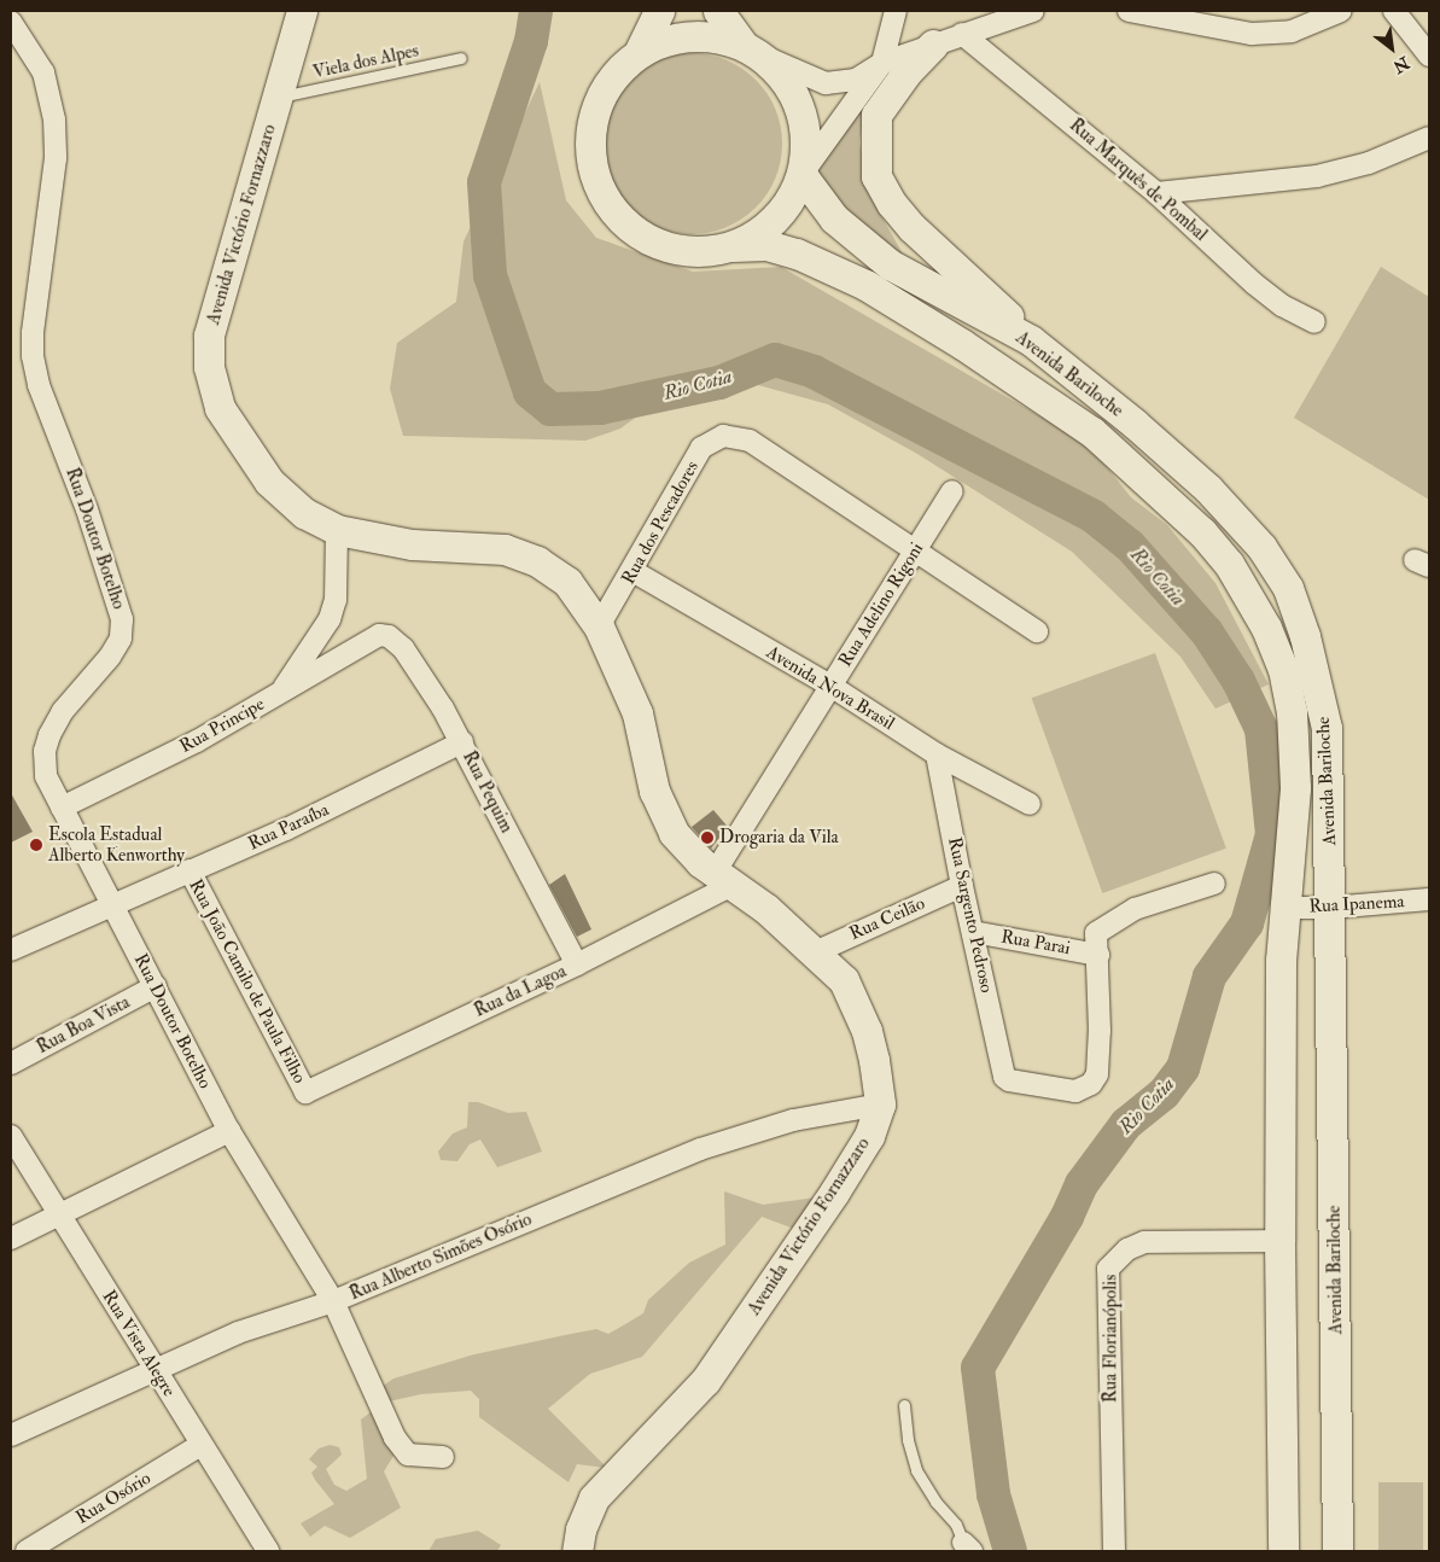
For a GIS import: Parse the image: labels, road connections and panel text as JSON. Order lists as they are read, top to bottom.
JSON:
{
  "streets": {
    "main road": ["Avenida Victório Fornazzaro", "Avenida Bariloche"],
    "street": [
      "Rua Marquês de Pombal",
      "Rua dos Pescadores",
      "Rua Doutor Botelho",
      "Rua Adelino Rigoni",
      "Avenida Nova Brasil",
      "Rua Principe",
      "Rua Pequim",
      "Rua Paraíba",
      "Rua Ipanema",
      "Rua Sargento Pedroso",
      "Rua Ceilão",
      "Rua Parai",
      "Rua João Camilo de Paula Filho",
      "Rua da Lagoa",
      "Rua Boa Vista",
      "Rua Alberto Simões Osório",
      "Rua Florianópolis",
      "Rua Vista Alegre",
      "Rua Osório"
    ],
    "lane": ["Viela dos Alpes"]
  },
  "crossings": [
    ["Viela dos Alpes", "Avenida Victório Fornazzaro"],
    ["Avenida Victório Fornazzaro", "Rua dos Pescadores"],
    ["Avenida Victório Fornazzaro", "Rua Adelino Rigoni"],
    ["Avenida Victório Fornazzaro", "Rua Ceilão"],
    ["Avenida Victório Fornazzaro", "Rua da Lagoa"],
    ["Avenida Victório Fornazzaro", "Rua Alberto Simões Osório"],
    ["Avenida Bariloche", "Rua Ipanema"],
    ["Avenida Bariloche", "Rua Florianópolis"],
    ["Rua dos Pescadores", "Rua Adelino Rigoni"],
    ["Rua dos Pescadores", "Avenida Nova Brasil"],
    ["Rua Doutor Botelho", "Rua Principe"],
    ["Rua Doutor Botelho", "Rua Paraíba"],
    ["Rua Doutor Botelho", "Rua Boa Vista"],
    ["Rua Doutor Botelho", "Rua Alberto Simões Osório"],
    ["Rua Adelino Rigoni", "Avenida Nova Brasil"],
    ["Rua Adelino Rigoni", "Rua da Lagoa"],
    ["Avenida Nova Brasil", "Rua Sargento Pedroso"],
    ["Rua Principe", "Rua Pequim"],
    ["Rua Pequim", "Rua Paraíba"],
    ["Rua Pequim", "Rua da Lagoa"],
    ["Rua Paraíba", "Rua João Camilo de Paula Filho"],
    ["Rua Sargento Pedroso", "Rua Ceilão"],
    ["Rua Sargento Pedroso", "Rua Parai"],
    ["Rua João Camilo de Paula Filho", "Rua da Lagoa"],
    ["Rua Alberto Simões Osório", "Rua Vista Alegre"],
    ["Rua Vista Alegre", "Rua Osório"]
  ],
  "water": ["Rio Cotia"],
  "places": ["Drogaria da Vila", "Escola Estadual Alberto Kenworthy"],
  "north": "bottom right"
}
